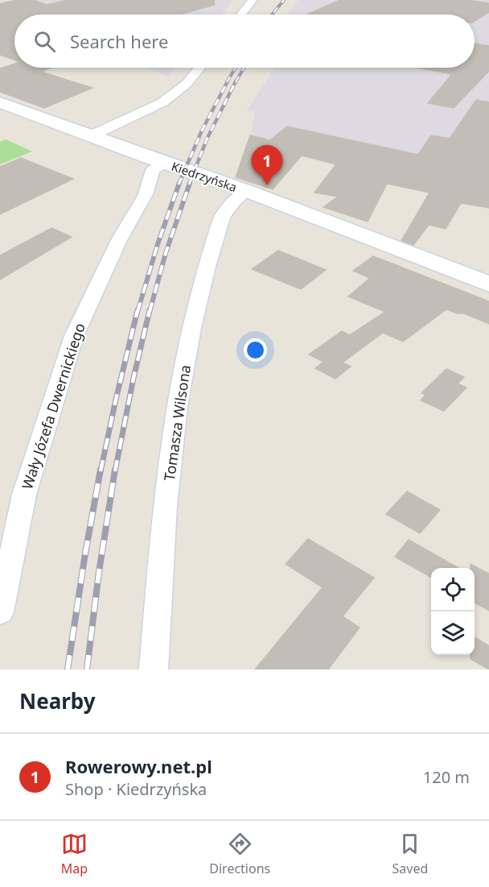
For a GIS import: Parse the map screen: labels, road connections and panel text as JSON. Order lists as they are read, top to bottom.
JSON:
{
  "streets": {
    "street": ["Kiedrzyńska", "Wały Józefa Dwernickiego", "Tomasza Wilsona"]
  },
  "crossings": [
    ["Kiedrzyńska", "Wały Józefa Dwernickiego"],
    ["Kiedrzyńska", "Tomasza Wilsona"]
  ],
  "page": {
    "search": "Search here",
    "pins": "1",
    "heading": "Nearby",
    "list": [
      {
        "mark": "1",
        "name": "Rowerowy.net.pl",
        "note": "Shop · Kiedrzyńska",
        "value": "120 m"
      }
    ],
    "nav": ["Map", "Directions", "Saved"]
  }
}
